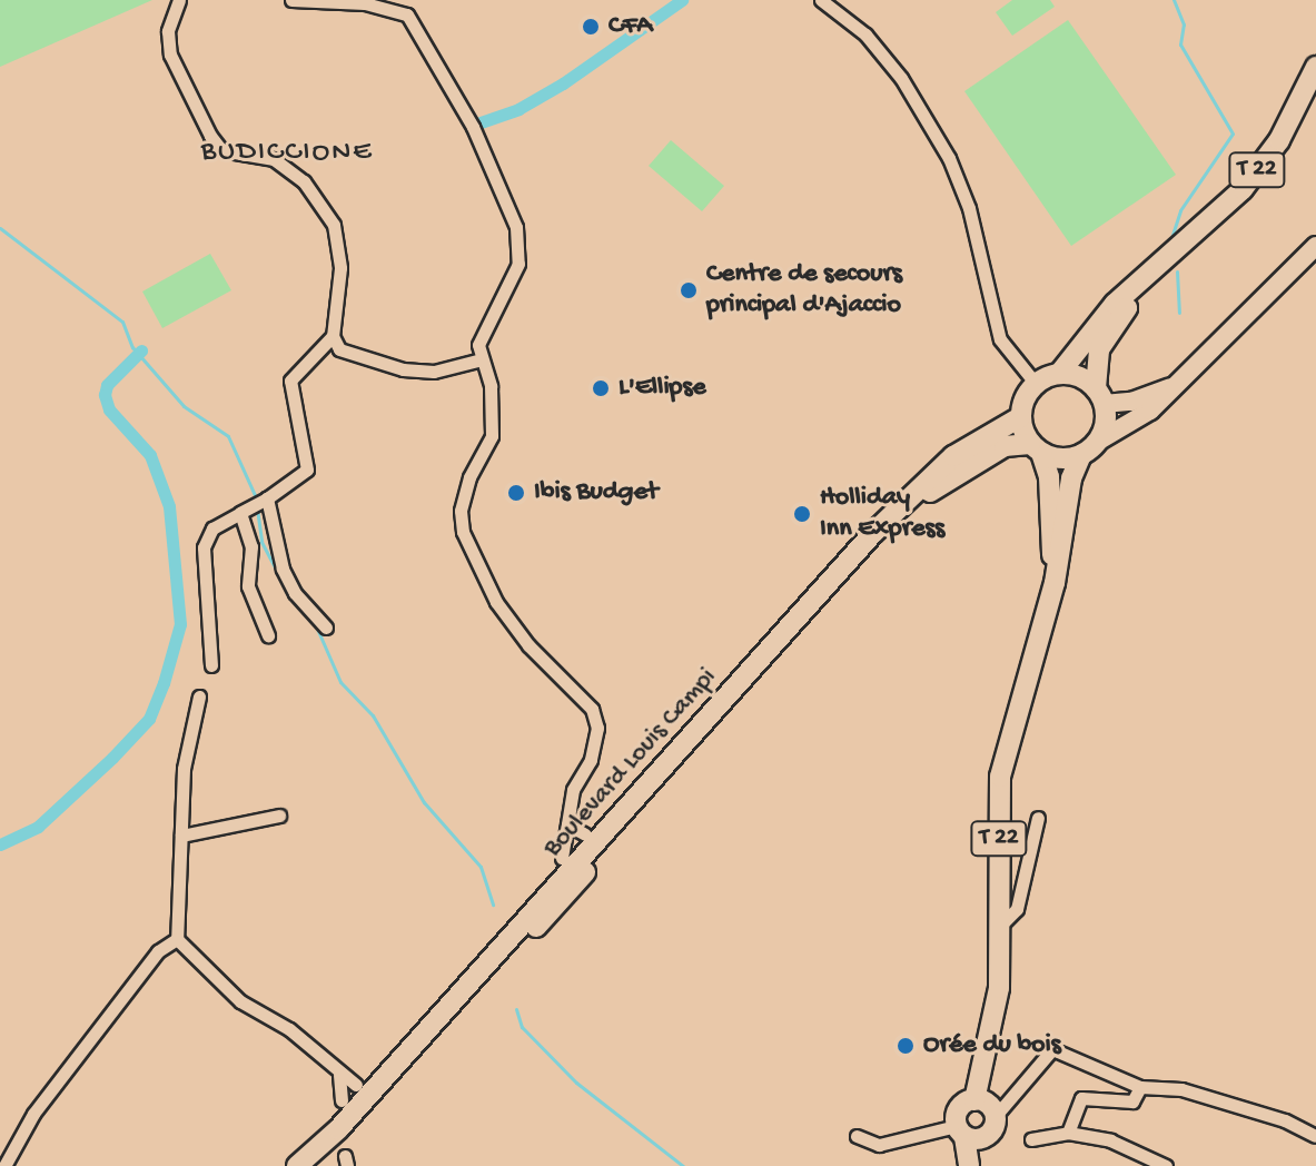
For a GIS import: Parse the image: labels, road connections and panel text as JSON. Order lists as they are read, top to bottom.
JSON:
{
  "streets": {
    "main road": ["T 22", "Boulevard Louis Campi"]
  },
  "crossings": [
    ["T 22", "Boulevard Louis Campi"]
  ],
  "districts": ["BUDICCIONE"],
  "places": [
    "CFA",
    "Centre de secours principal d'Ajaccio",
    "L'Ellipse",
    "Ibis Budget",
    "Holliday Inn Express",
    "Orée du bois"
  ]
}
